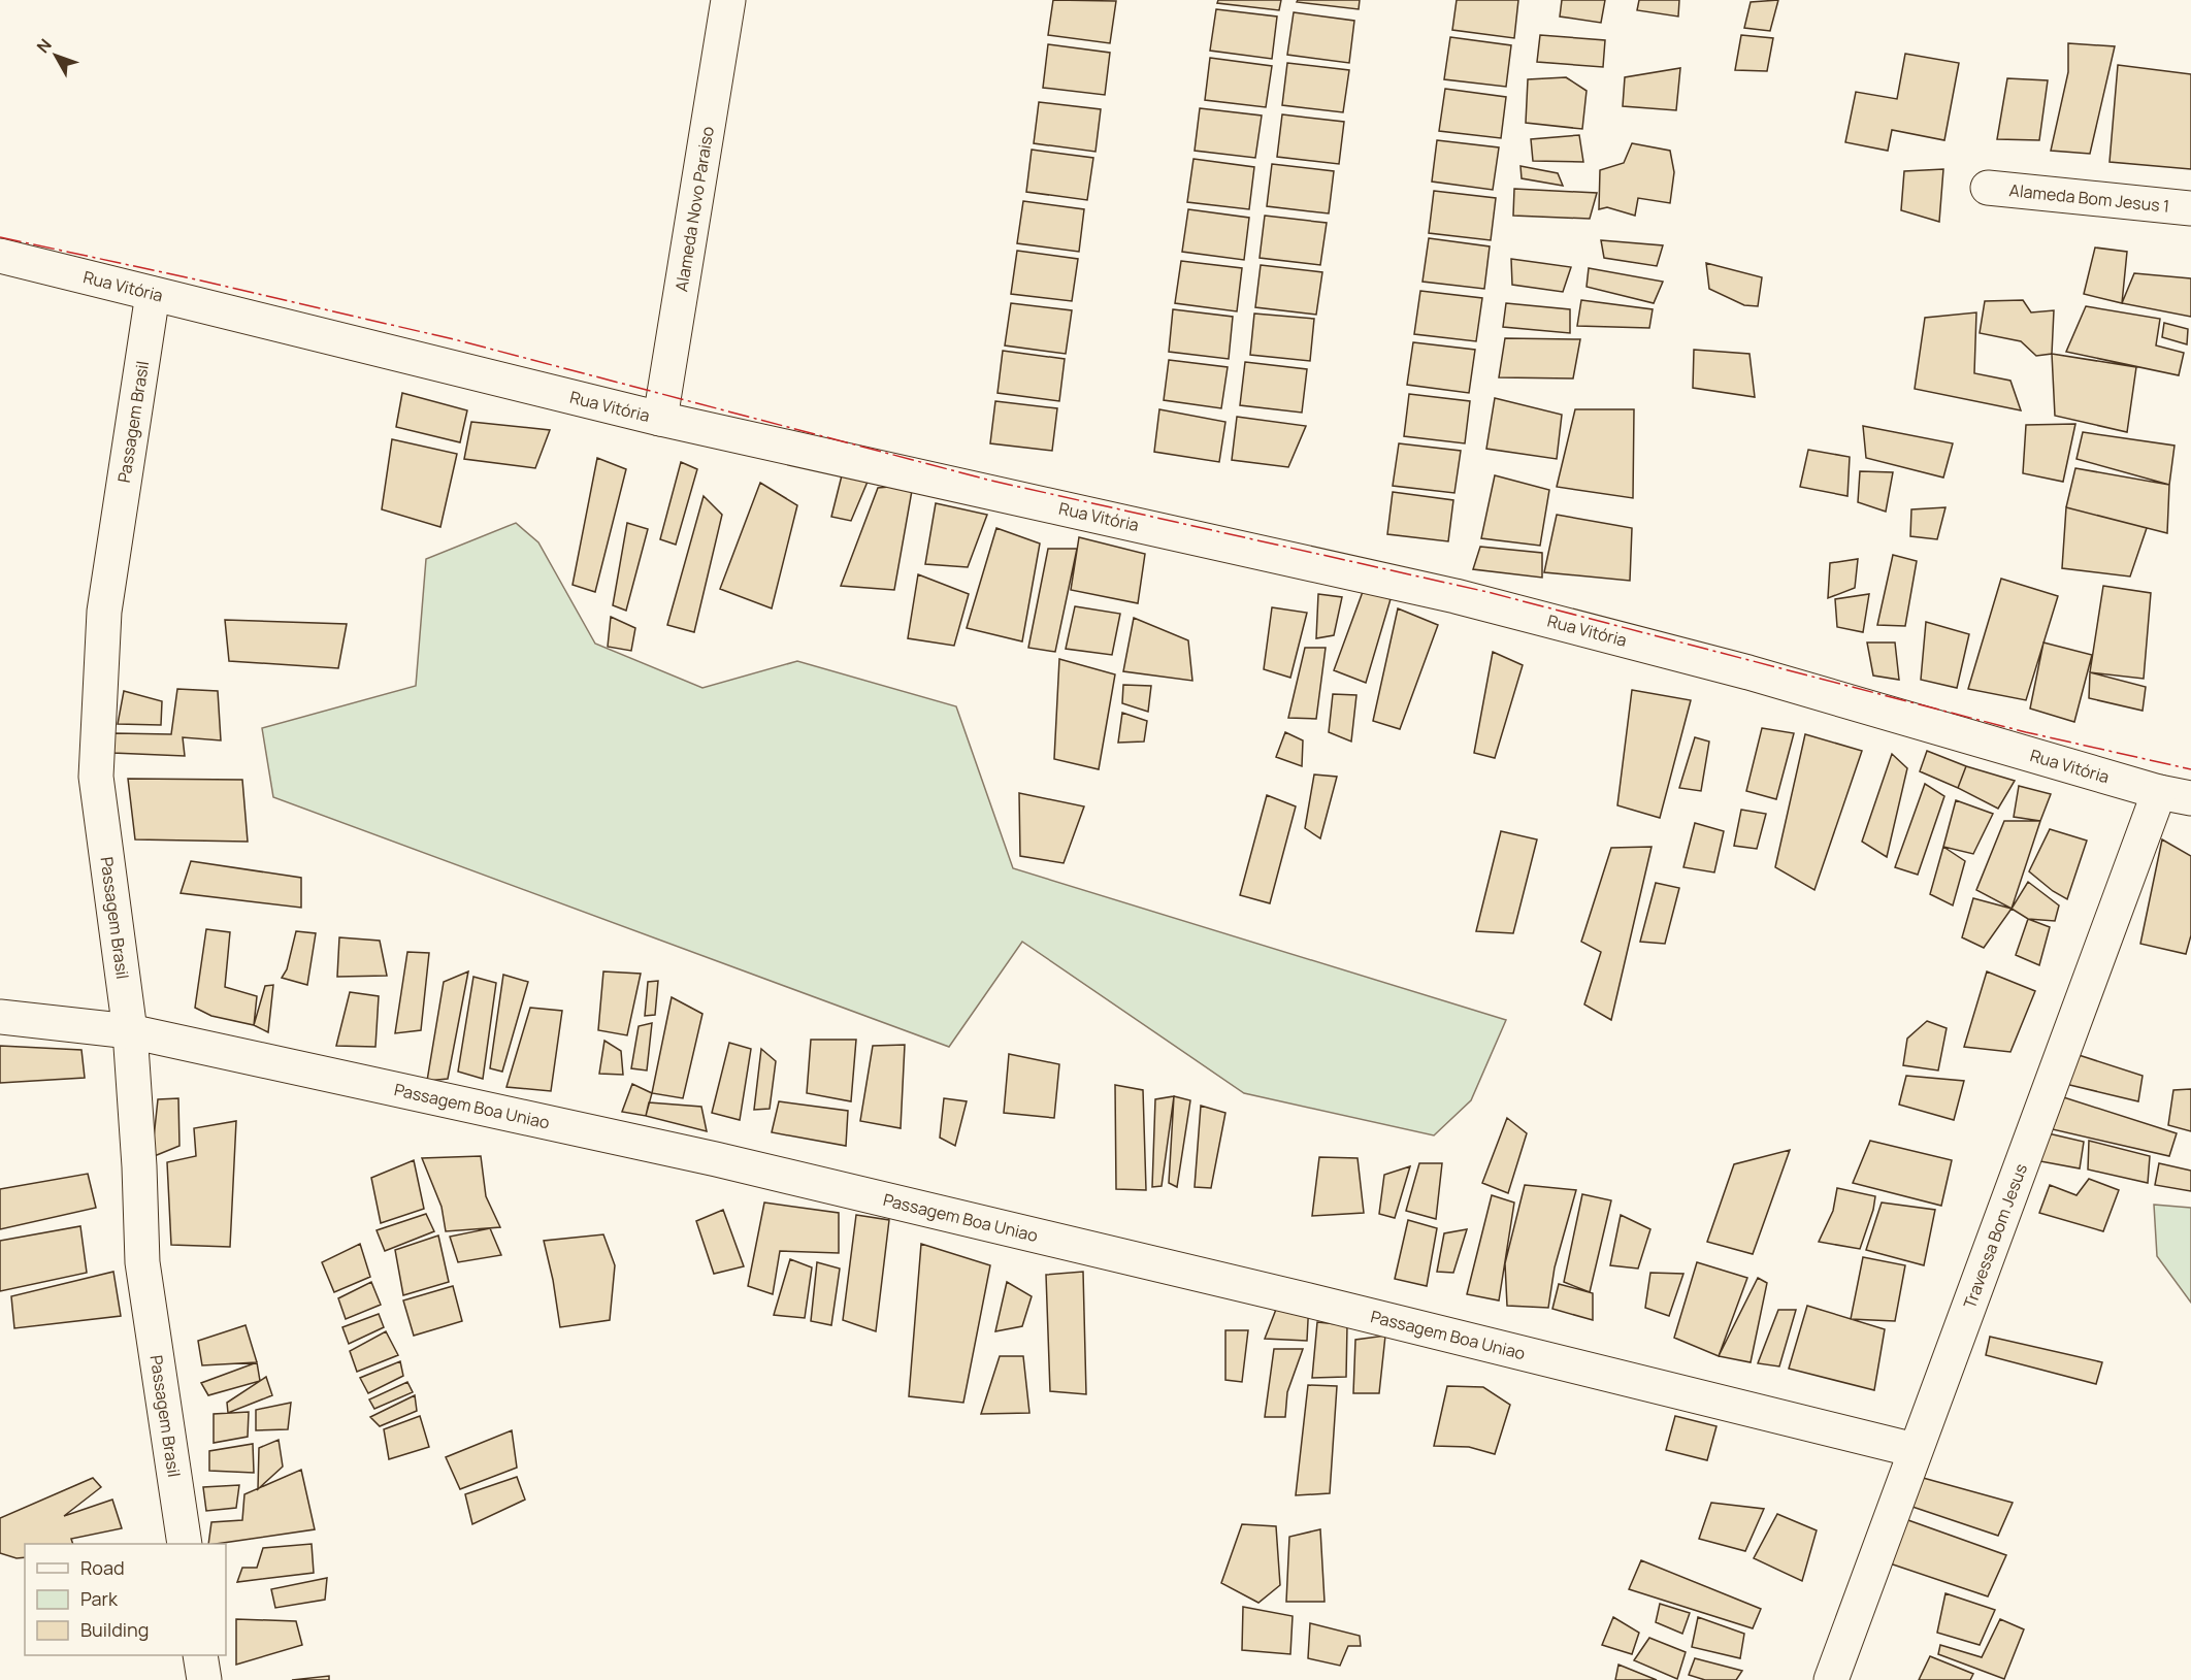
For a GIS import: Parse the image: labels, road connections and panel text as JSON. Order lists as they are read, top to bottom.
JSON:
{
  "streets": {
    "street": [
      "Alameda Bom Jesus 1",
      "Alameda Novo Paraiso",
      "Rua Vitória",
      "Passagem Brasil",
      "Passagem Boa Uniao",
      "Travessa Bom Jesus"
    ]
  },
  "crossings": [
    ["Alameda Novo Paraiso", "Rua Vitória"],
    ["Rua Vitória", "Passagem Brasil"],
    ["Rua Vitória", "Travessa Bom Jesus"],
    ["Passagem Brasil", "Passagem Boa Uniao"],
    ["Passagem Boa Uniao", "Travessa Bom Jesus"]
  ],
  "legend": ["Road", "Park", "Building"],
  "north": "top left"
}
